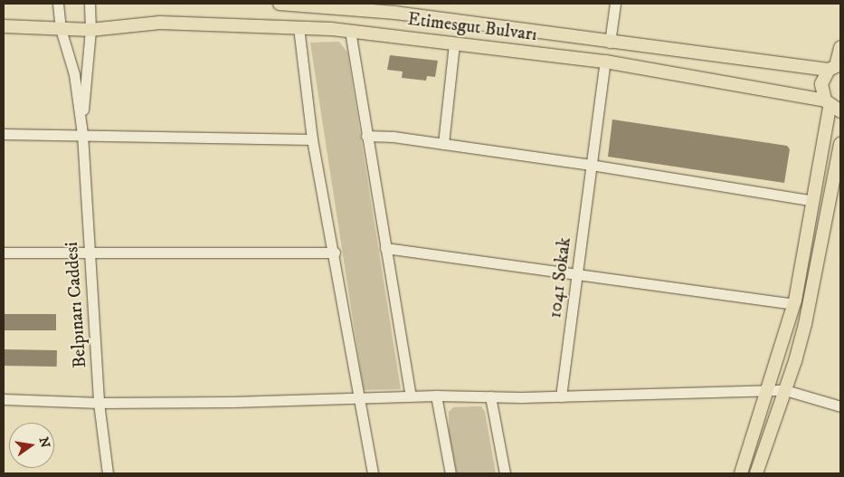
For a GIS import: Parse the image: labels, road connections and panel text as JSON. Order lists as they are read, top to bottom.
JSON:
{
  "streets": {
    "main road": ["Etimesgut Bulvarı"],
    "street": ["1041 Sokak", "Belpınarı Caddesi"]
  },
  "crossings": [
    ["Etimesgut Bulvarı", "1041 Sokak"],
    ["Etimesgut Bulvarı", "Belpınarı Caddesi"]
  ],
  "north": "right"
}
